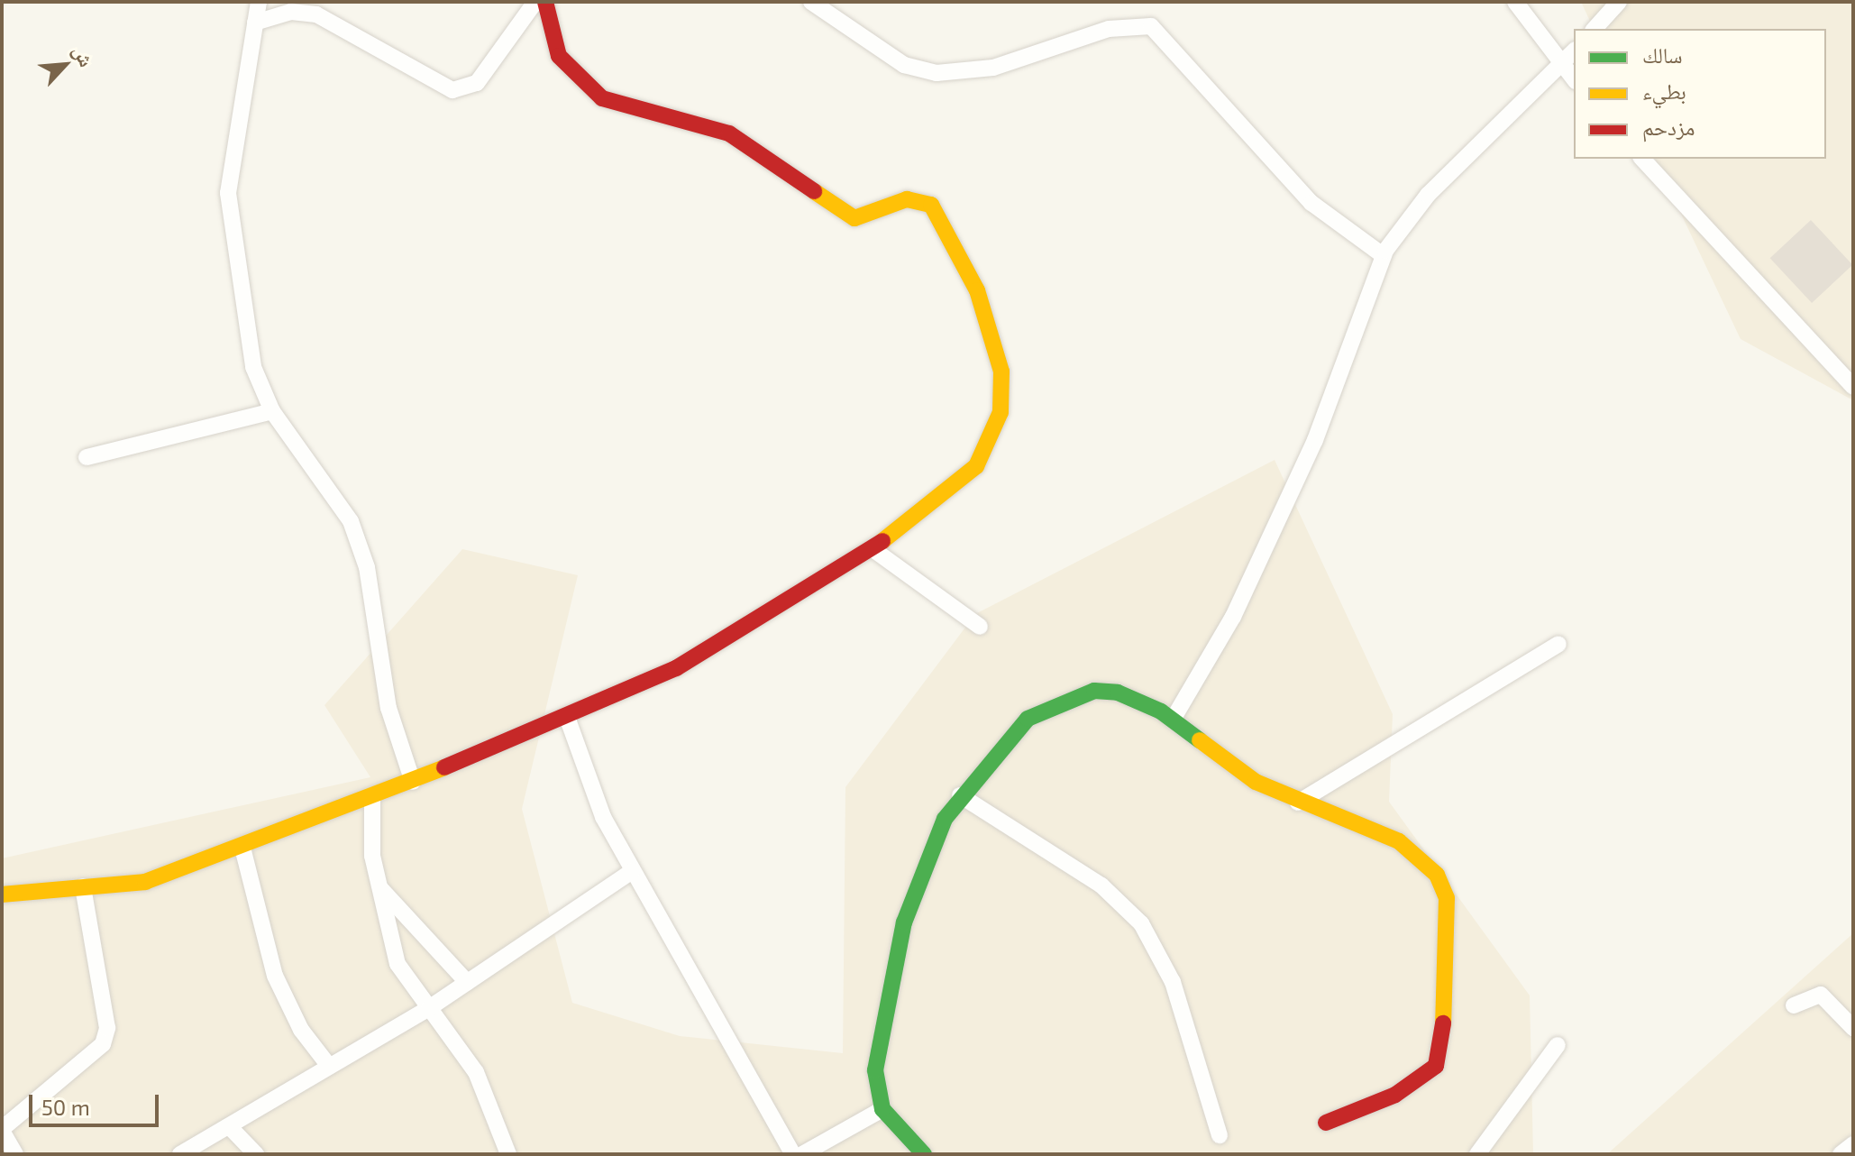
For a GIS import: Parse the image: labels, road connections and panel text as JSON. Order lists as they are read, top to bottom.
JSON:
{
  "legend": ["سالك", "بطيء", "مزدحم"],
  "scale_bar": "50 m",
  "north": "top right"
}
